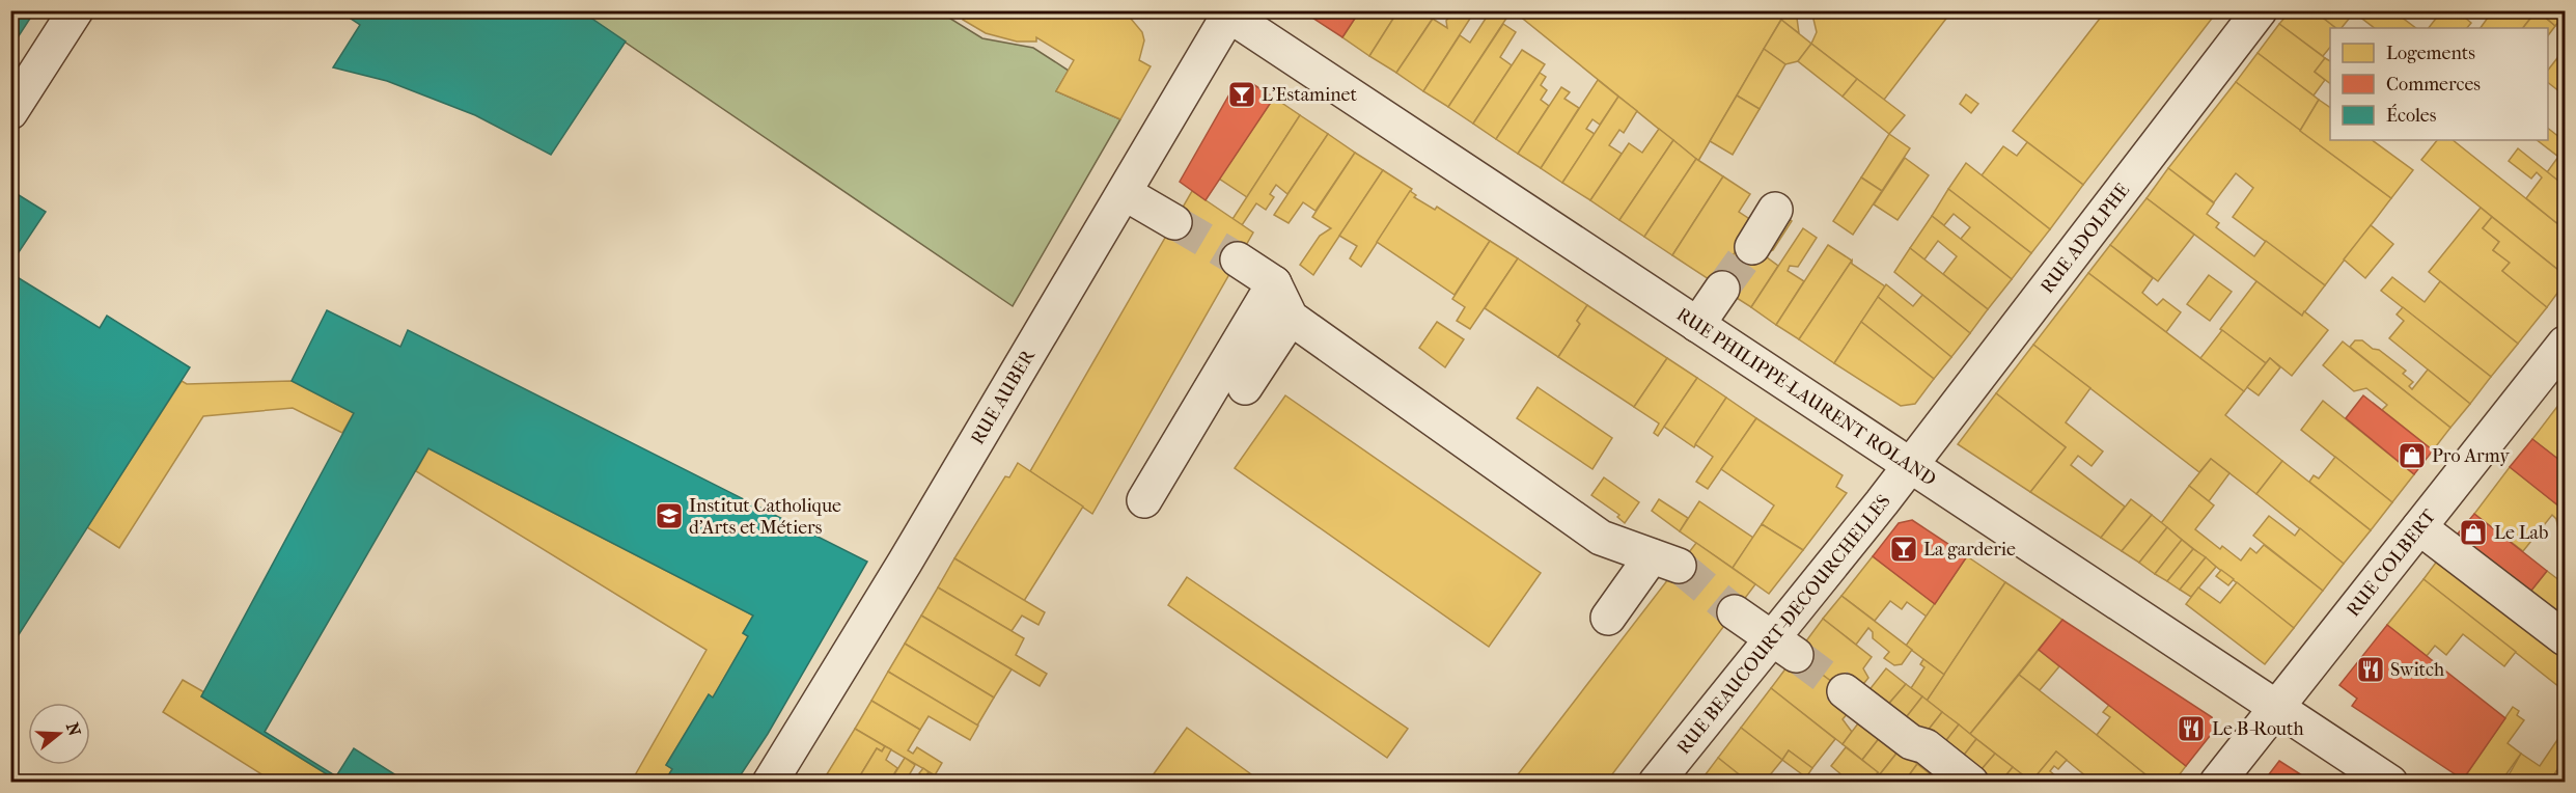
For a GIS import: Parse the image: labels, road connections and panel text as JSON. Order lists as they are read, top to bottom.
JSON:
{
  "streets": {
    "street": [
      "RUE ADOLPHE",
      "RUE PHILIPPE-LAURENT ROLAND",
      "RUE AUBER",
      "RUE COLBERT",
      "RUE BEAUCOURT-DECOURCHELLES"
    ]
  },
  "crossings": [
    ["RUE ADOLPHE", "RUE PHILIPPE-LAURENT ROLAND"],
    ["RUE ADOLPHE", "RUE BEAUCOURT-DECOURCHELLES"],
    ["RUE PHILIPPE-LAURENT ROLAND", "RUE AUBER"],
    ["RUE PHILIPPE-LAURENT ROLAND", "RUE COLBERT"],
    ["RUE PHILIPPE-LAURENT ROLAND", "RUE BEAUCOURT-DECOURCHELLES"]
  ],
  "places": {
    "bar": ["L'Estaminet", "La garderie"],
    "shop": ["Pro Army", "Le Lab"],
    "school or university": ["Institut Catholique d'Arts et Métiers"],
    "restaurant": ["Switch", "Le B-Routh"]
  },
  "legend": ["Logements", "Commerces", "Écoles"],
  "north": "right"
}
